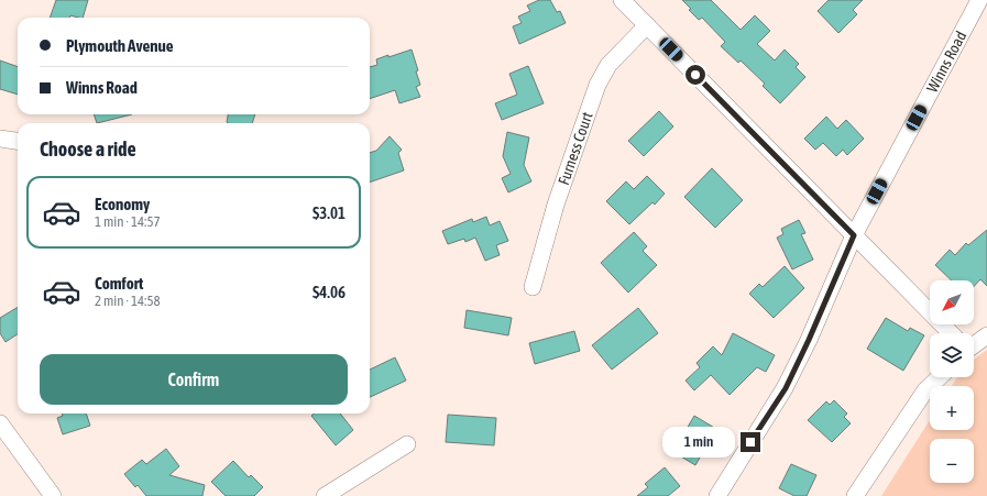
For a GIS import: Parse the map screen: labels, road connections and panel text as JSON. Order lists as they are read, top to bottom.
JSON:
{
  "streets": {
    "street": ["Winns Road", "Furness Court"]
  },
  "north": "bottom left",
  "page": {
    "banner": ["Plymouth Avenue", "Winns Road"],
    "heading": "Choose a ride",
    "list": [
      {
        "name": "Economy",
        "note": "1 min · 14:57",
        "value": "$3.01"
      },
      {
        "name": "Comfort",
        "note": "2 min · 14:58",
        "value": "$4.06"
      }
    ],
    "map_buttons": ["+", "−"],
    "buttons": "Confirm",
    "bubble": "1 min"
  }
}
